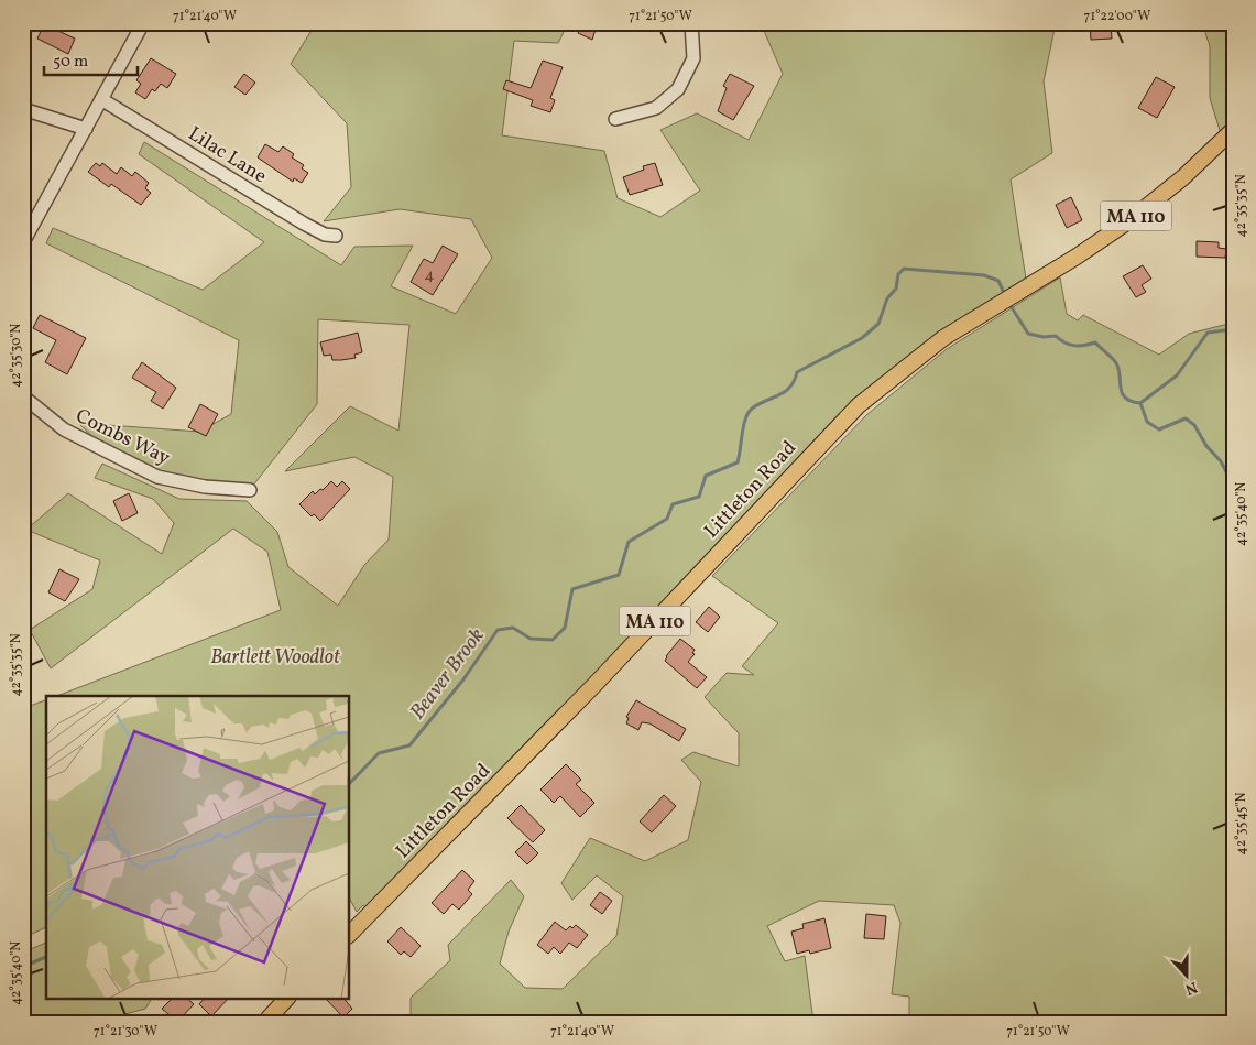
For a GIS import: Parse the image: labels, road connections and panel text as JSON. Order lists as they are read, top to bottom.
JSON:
{
  "streets": {
    "main road": ["MA 110", "Littleton Road"],
    "street": ["Lilac Lane", "Combs Way"]
  },
  "water": ["Beaver Brook"],
  "parks": ["Bartlett Woodlot"],
  "house_numbers": ["4"],
  "scale_bar": "50 m",
  "north": "bottom",
  "coordinates": [
    "71°21'40\"W",
    "71°21'50\"W",
    "71°22'00\"W",
    "42°35'35\"N",
    "42°35'30\"N",
    "42°35'40\"N",
    "42°35'45\"N",
    "71°21'30\"W"
  ]
}
